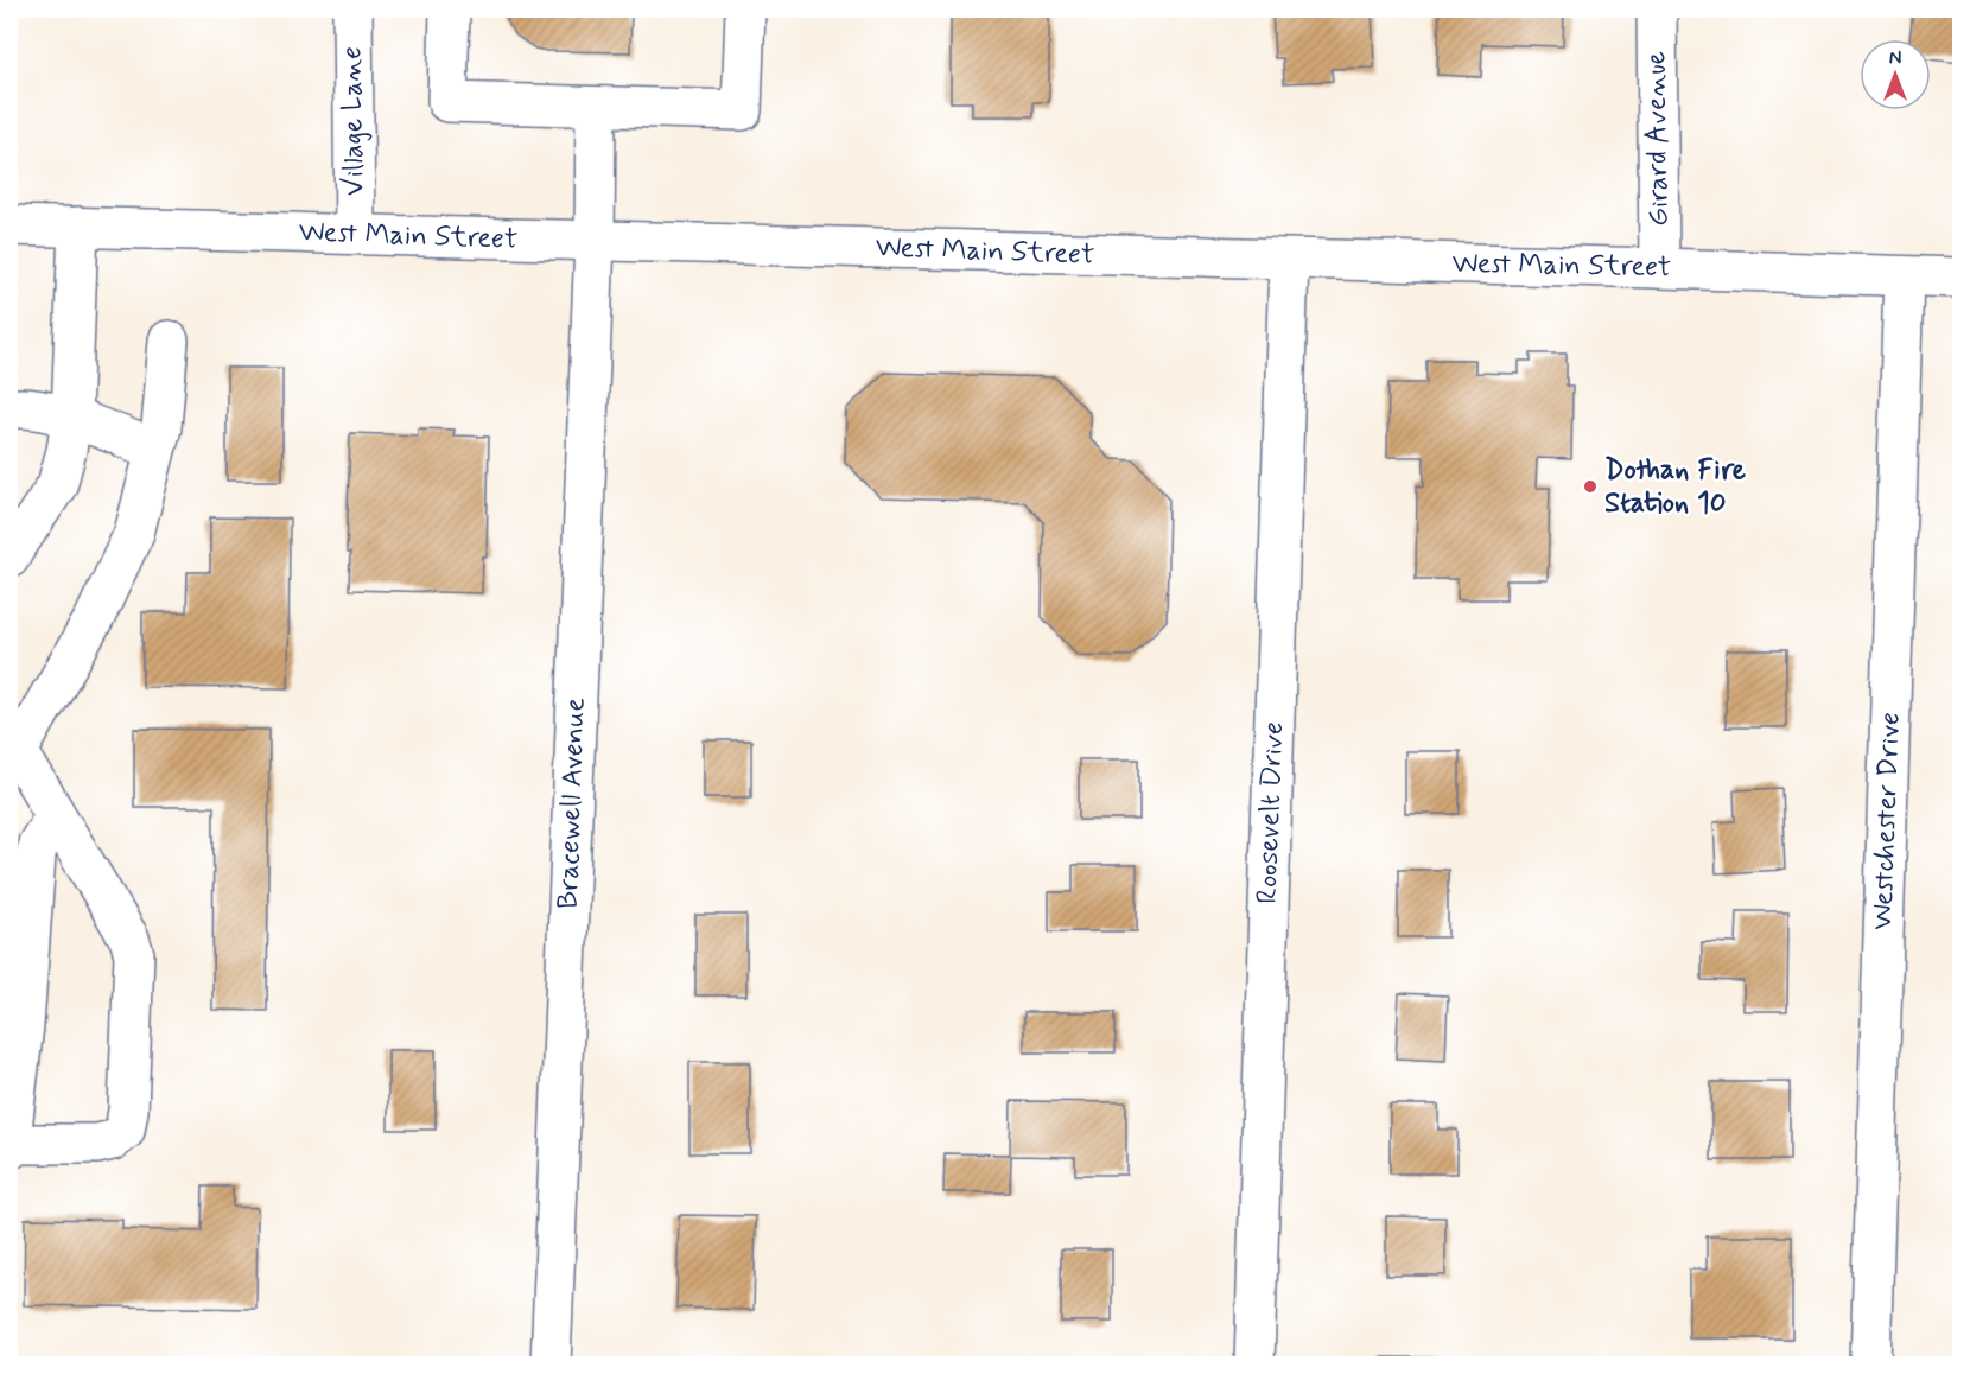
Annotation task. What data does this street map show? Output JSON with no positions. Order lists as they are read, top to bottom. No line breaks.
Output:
{"streets":{"street":["Village Lane","Girard Avenue","West Main Street","Bracewell Avenue","Roosevelt Drive","Westchester Drive"]},"crossings":[["Village Lane","West Main Street"],["Girard Avenue","West Main Street"],["West Main Street","Bracewell Avenue"],["West Main Street","Roosevelt Drive"],["West Main Street","Westchester Drive"]],"places":["Dothan Fire Station 10"],"north":"top"}
